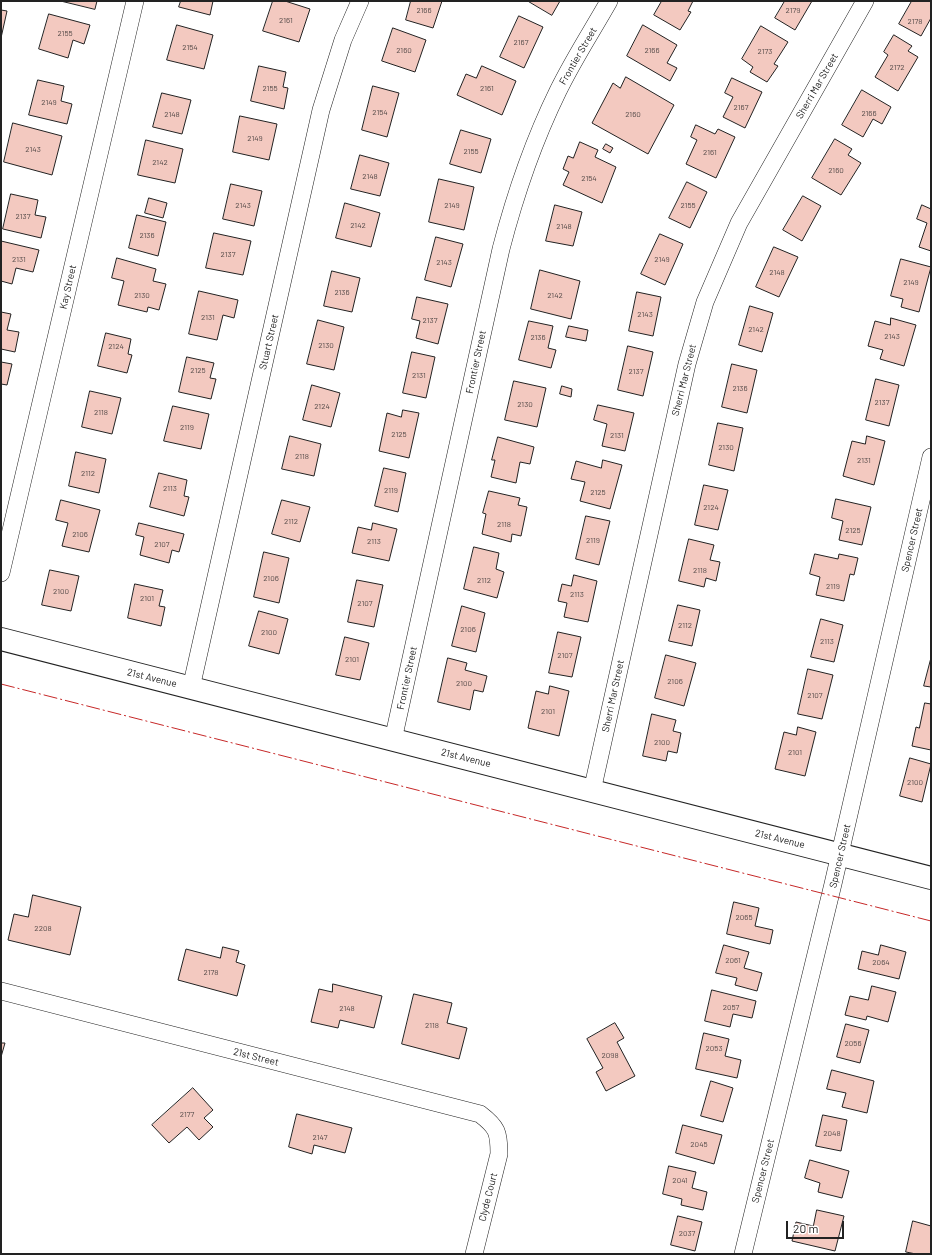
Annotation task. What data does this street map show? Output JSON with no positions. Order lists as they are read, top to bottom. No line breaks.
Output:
{"streets":{"street":["Frontier Street","Sherri Mar Street","Kay Street","Stuart Street","Spencer Street","21st Avenue","21st Street","Clyde Court"]},"crossings":[["Frontier Street","21st Avenue"],["Sherri Mar Street","21st Avenue"],["Stuart Street","21st Avenue"],["Spencer Street","21st Avenue"],["21st Street","Clyde Court"]],"house_numbers":["2166","2179","2161","2178","2155","2167","2154","2160","2166","2173","2172","2155","2161","2149","2167","2154","2166","2148","2160","2149","2143","2155","2161","2142","2160","2148","2154","2143","2149","2155","2137","2142","2148","2136","2137","2131","2149","2143","2148","2149","2136","2130","2142","2143","2131","2137","2142","2143","2136","2130","2124","2125","2137","2131","2136","2137","2130","2124","2118","2119","2125","2131","2130","2118","2131","2112","2113","2119","2125","2124","2112","2118","2125","2106","2119","2113","2107","2118","2106","2112","2119","2100","2113","2101","2107","2112","2106","2100","2113","2107","2101","2106","2100","2107","2101","2100","2101","2100","2065","2208","2061","2064","2178","2057","2148","2118","2056","2053","2098","2177","2048","2147","2045","2041","2037"],"scale_bar":"20 m"}
